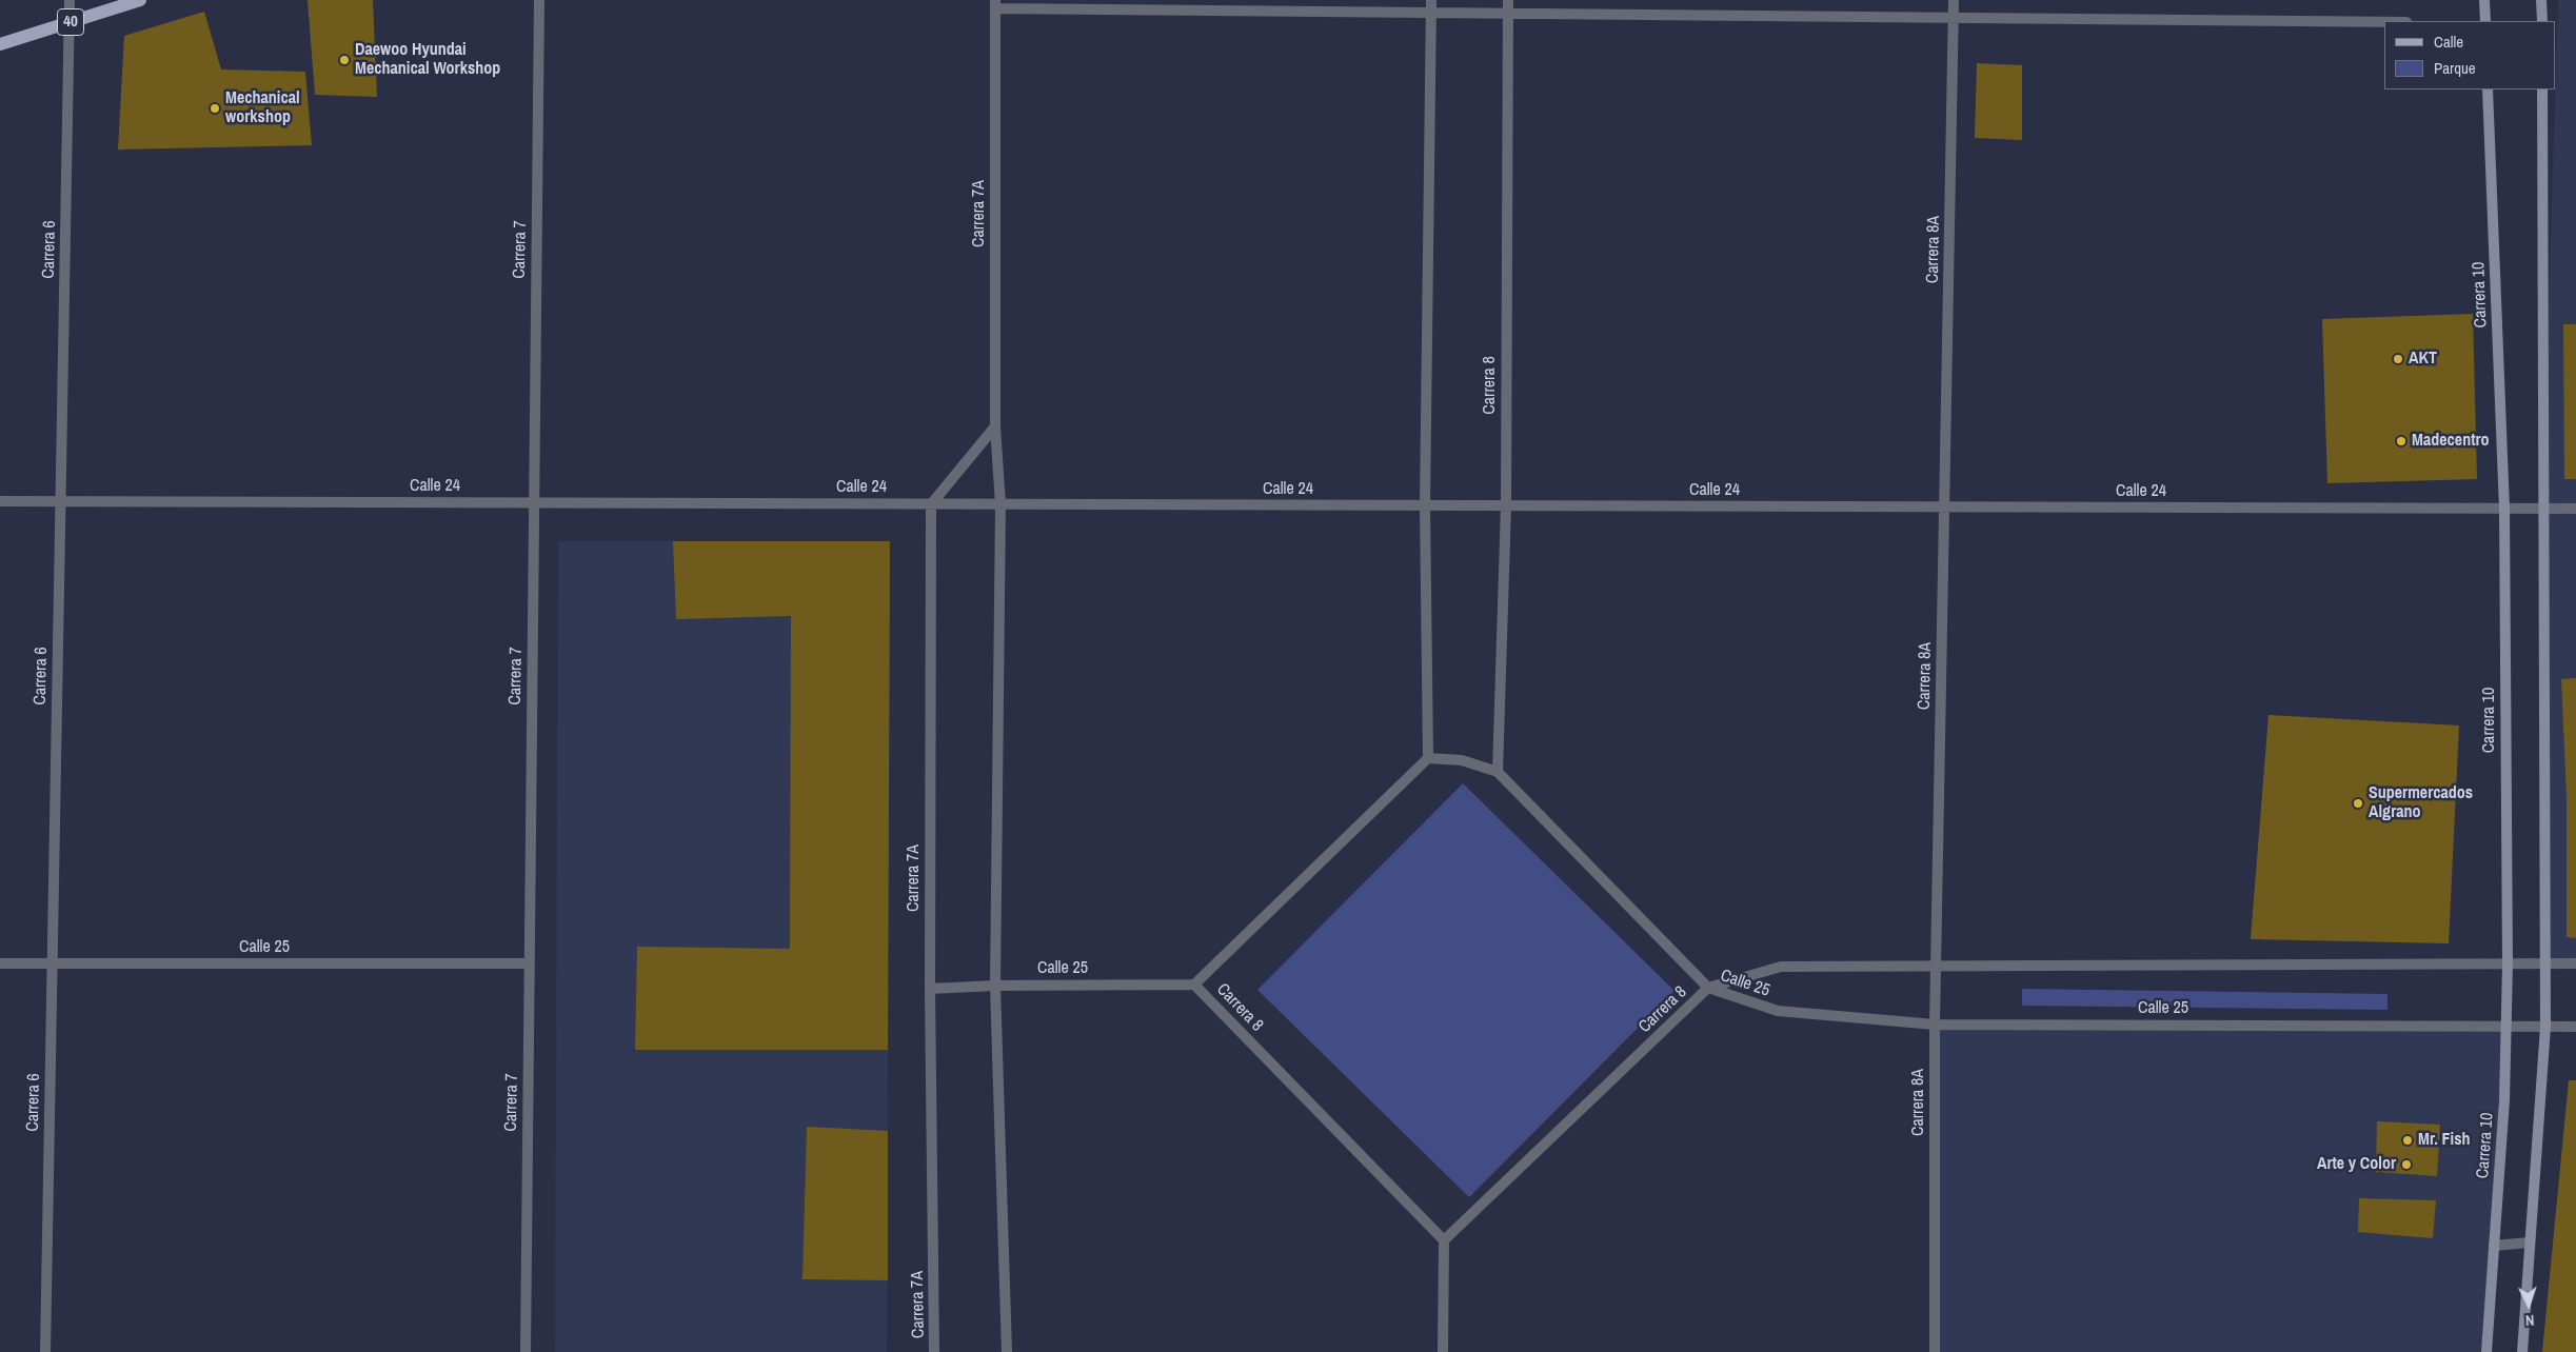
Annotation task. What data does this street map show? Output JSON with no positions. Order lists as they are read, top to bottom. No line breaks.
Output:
{"streets":{"main road":["40","Carrera 10"],"street":["Carrera 7A","Carrera 6","Carrera 7","Carrera 8A","Carrera 8","Calle 24","Calle 25"]},"crossings":[["40","Carrera 6"],["Carrera 7A","Calle 24"],["Carrera 7A","Calle 25"],["Carrera 6","Calle 24"],["Carrera 6","Calle 25"],["Carrera 7","Calle 24"],["Carrera 7","Calle 25"],["Carrera 8A","Calle 24"],["Carrera 8A","Calle 25"],["Carrera 10","Calle 24"],["Carrera 10","Calle 25"],["Carrera 8","Calle 24"],["Carrera 8","Calle 25"]],"places":["Daewoo Hyundai Mechanical Workshop","Mechanical workshop","AKT","Madecentro","Supermercados Algrano","Mr. Fish","Arte y Color"],"legend":["Calle","Parque"],"north":"bottom"}
